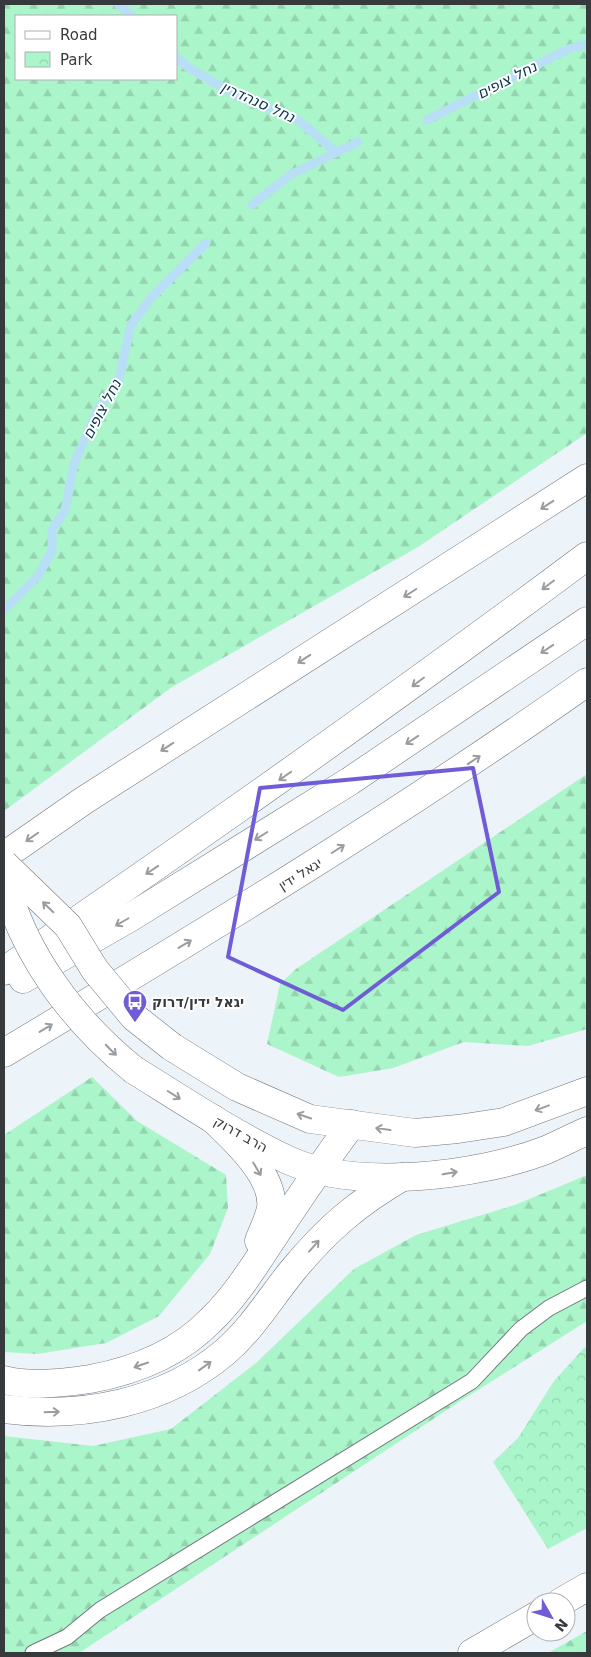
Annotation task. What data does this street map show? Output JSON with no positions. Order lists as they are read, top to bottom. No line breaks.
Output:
{"streets":{"main road":["יגאל ידין","הרב דרוק"]},"water":["נחל צופים","נחל סנהדרין"],"places":{"bus stop":["יגאל ידין/דרוק"]},"legend":["Road","Park"],"north":"bottom right"}
